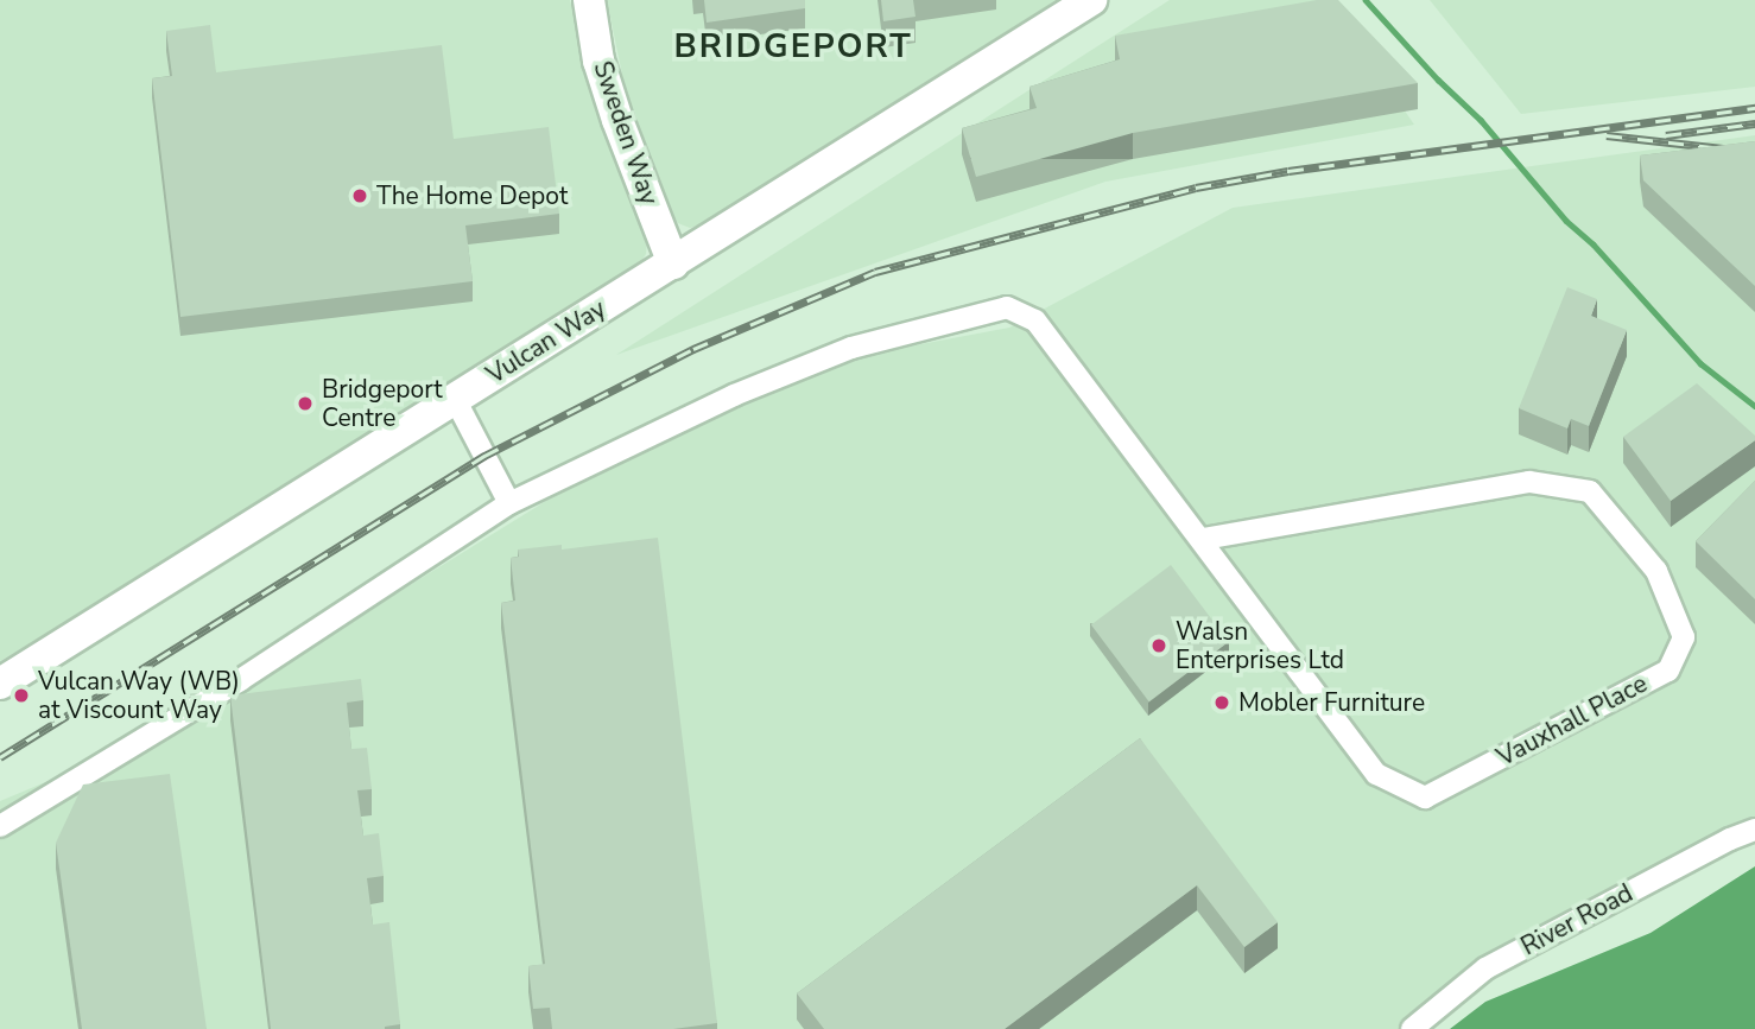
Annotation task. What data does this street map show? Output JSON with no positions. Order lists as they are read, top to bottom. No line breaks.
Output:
{"streets":{"street":["Sweden Way","Vulcan Way","Vauxhall Place","River Road"]},"crossings":[["Sweden Way","Vulcan Way"]],"districts":["BRIDGEPORT"],"places":["The Home Depot","Bridgeport Centre","Walsn Enterprises Ltd","Vulcan Way (WB) at Viscount Way","Mobler Furniture"]}
